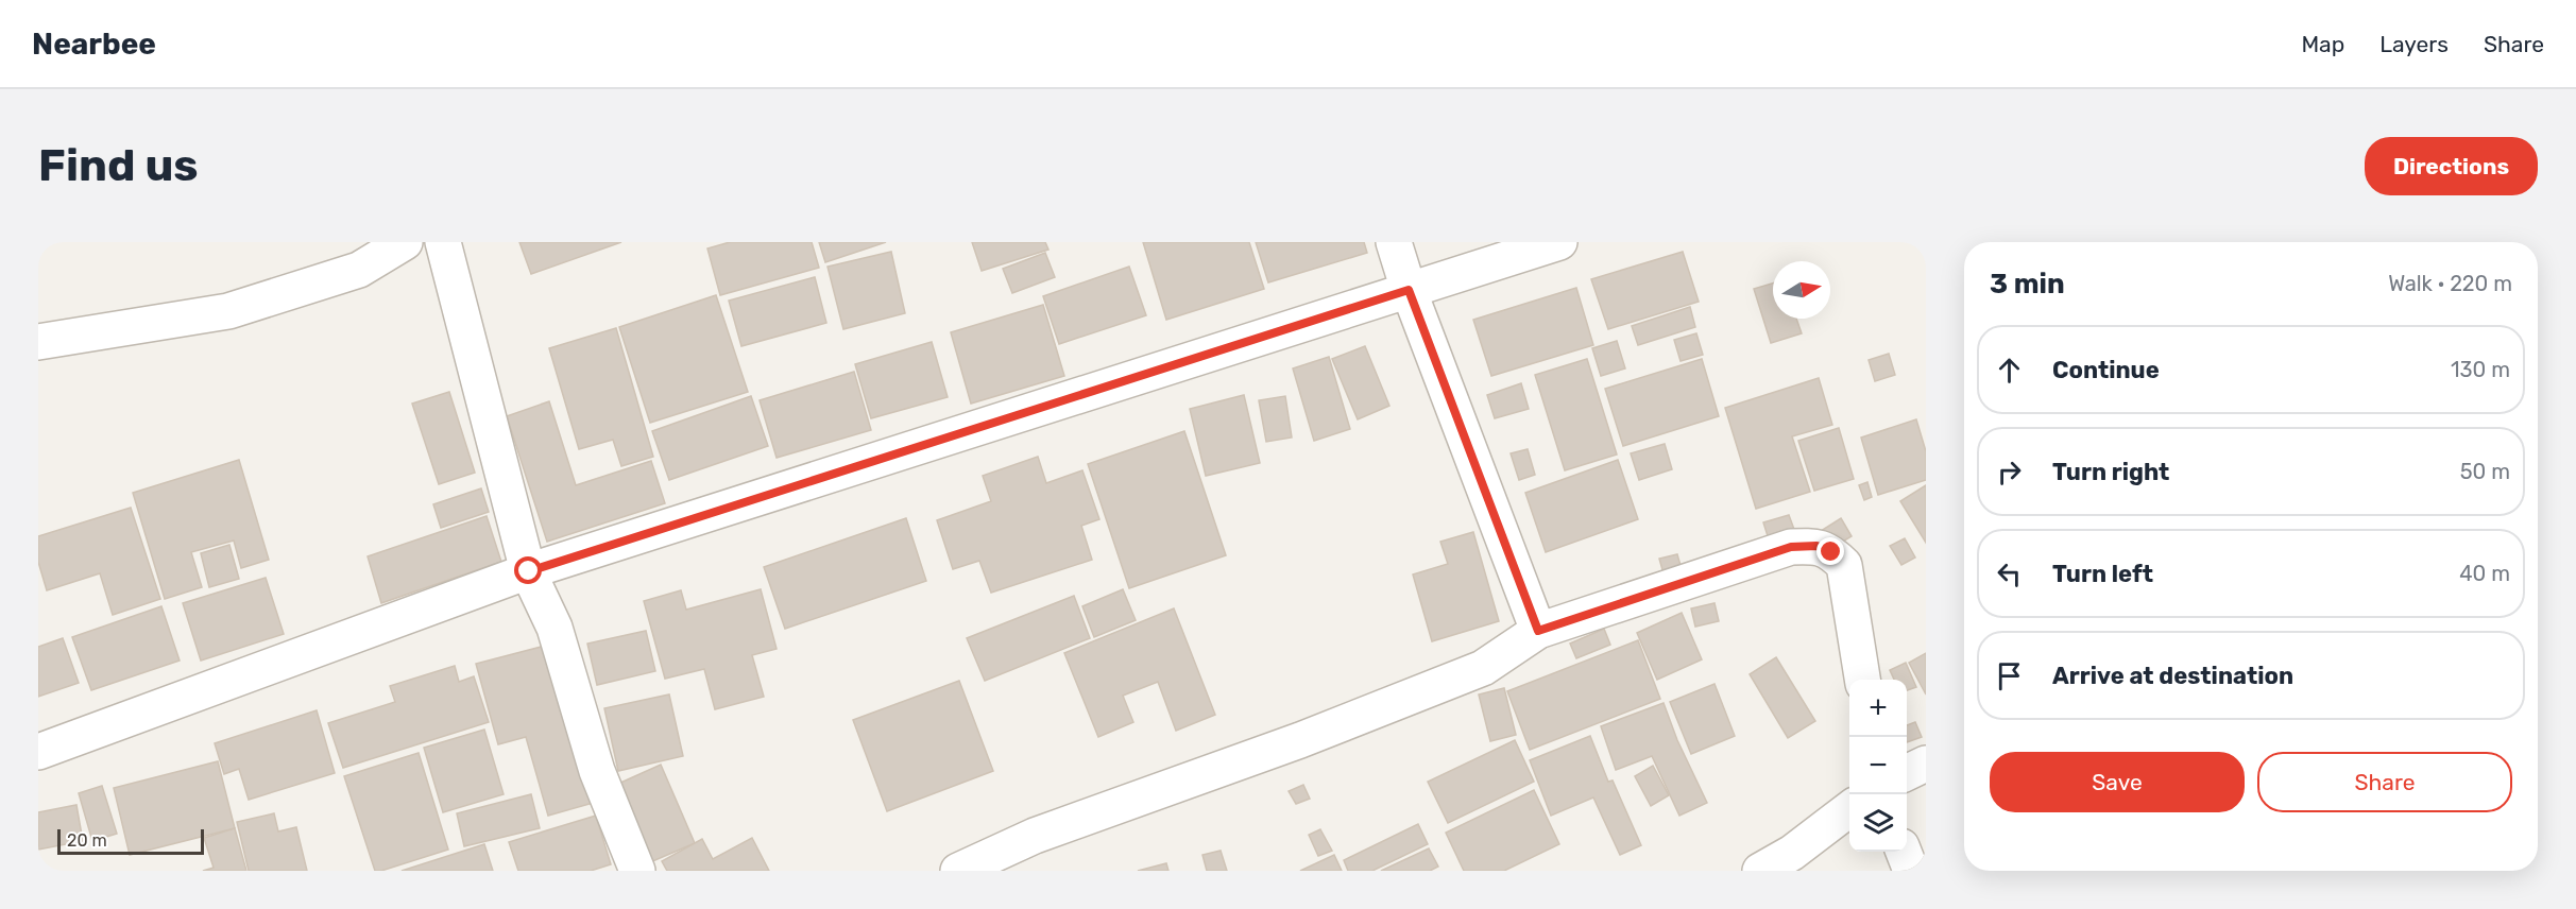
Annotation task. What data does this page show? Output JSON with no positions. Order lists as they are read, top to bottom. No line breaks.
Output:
{"scale_bar":"20 m","north":"right","page":{"header":"Nearbee","nav":["Map","Layers","Share"],"buttons":["Directions",["Save","Share"]],"title":"Find us","heading":["3 min","Walk · 220 m"],"list":[["Continue","130 m"],["Turn right","50 m"],["Turn left","40 m"],"Arrive at destination"],"map_buttons":["+","−"],"scale":"20 m"}}
